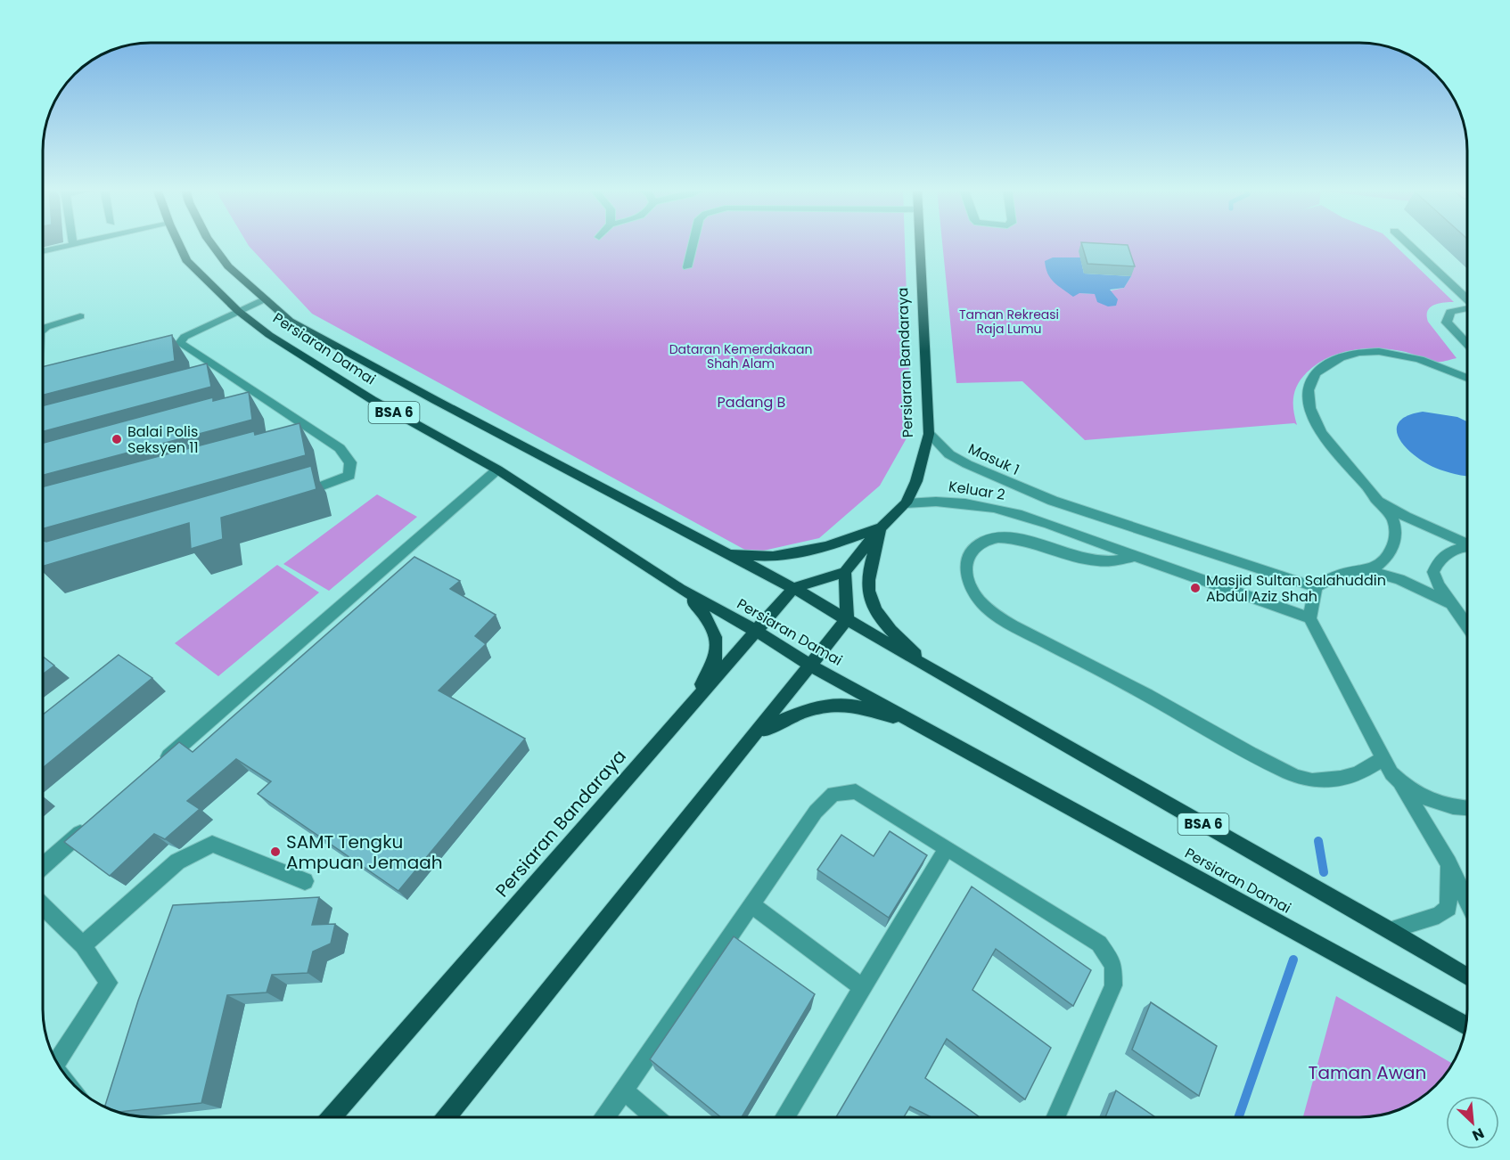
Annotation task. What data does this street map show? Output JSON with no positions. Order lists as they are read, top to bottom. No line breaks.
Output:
{"streets":{"main road":["Persiaran Damai","Persiaran Bandaraya","BSA 6"],"street":["Masuk 1","Keluar 2"]},"crossings":[["Persiaran Damai","Persiaran Bandaraya"],["Persiaran Bandaraya","Masuk 1"],["Persiaran Bandaraya","Keluar 2"]],"parks":["Taman Rekreasi Raja Lumu","Dataran Kemerdakaan Shah Alam","Padang B","Taman Awan"],"places":["Balai Polis Seksyen 11","Masjid Sultan Salahuddin Abdul Aziz Shah","SAMT Tengku Ampuan Jemaah"],"north":"bottom right"}
